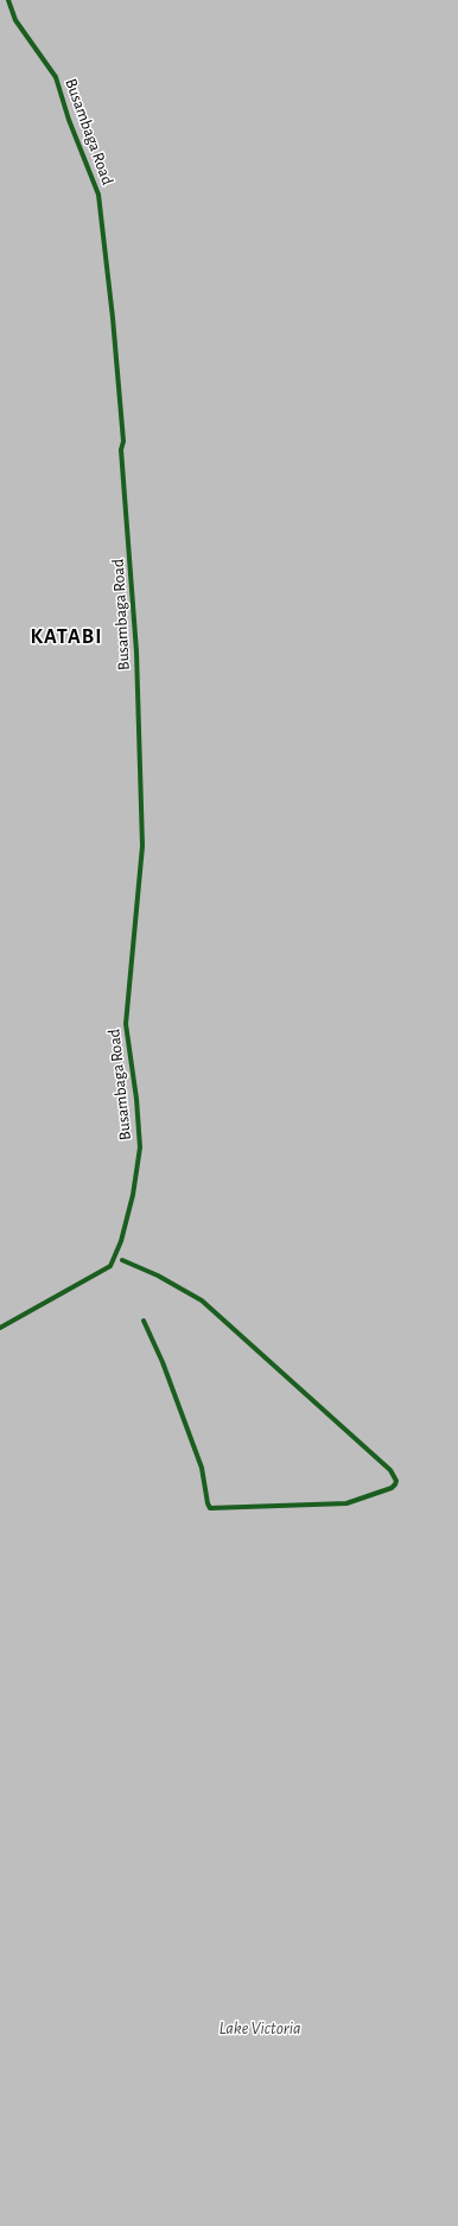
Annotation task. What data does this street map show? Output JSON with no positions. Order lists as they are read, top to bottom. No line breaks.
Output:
{"streets":{"street":["Busambaga Road"]},"districts":["KATABI"],"water":["Lake Victoria"]}
